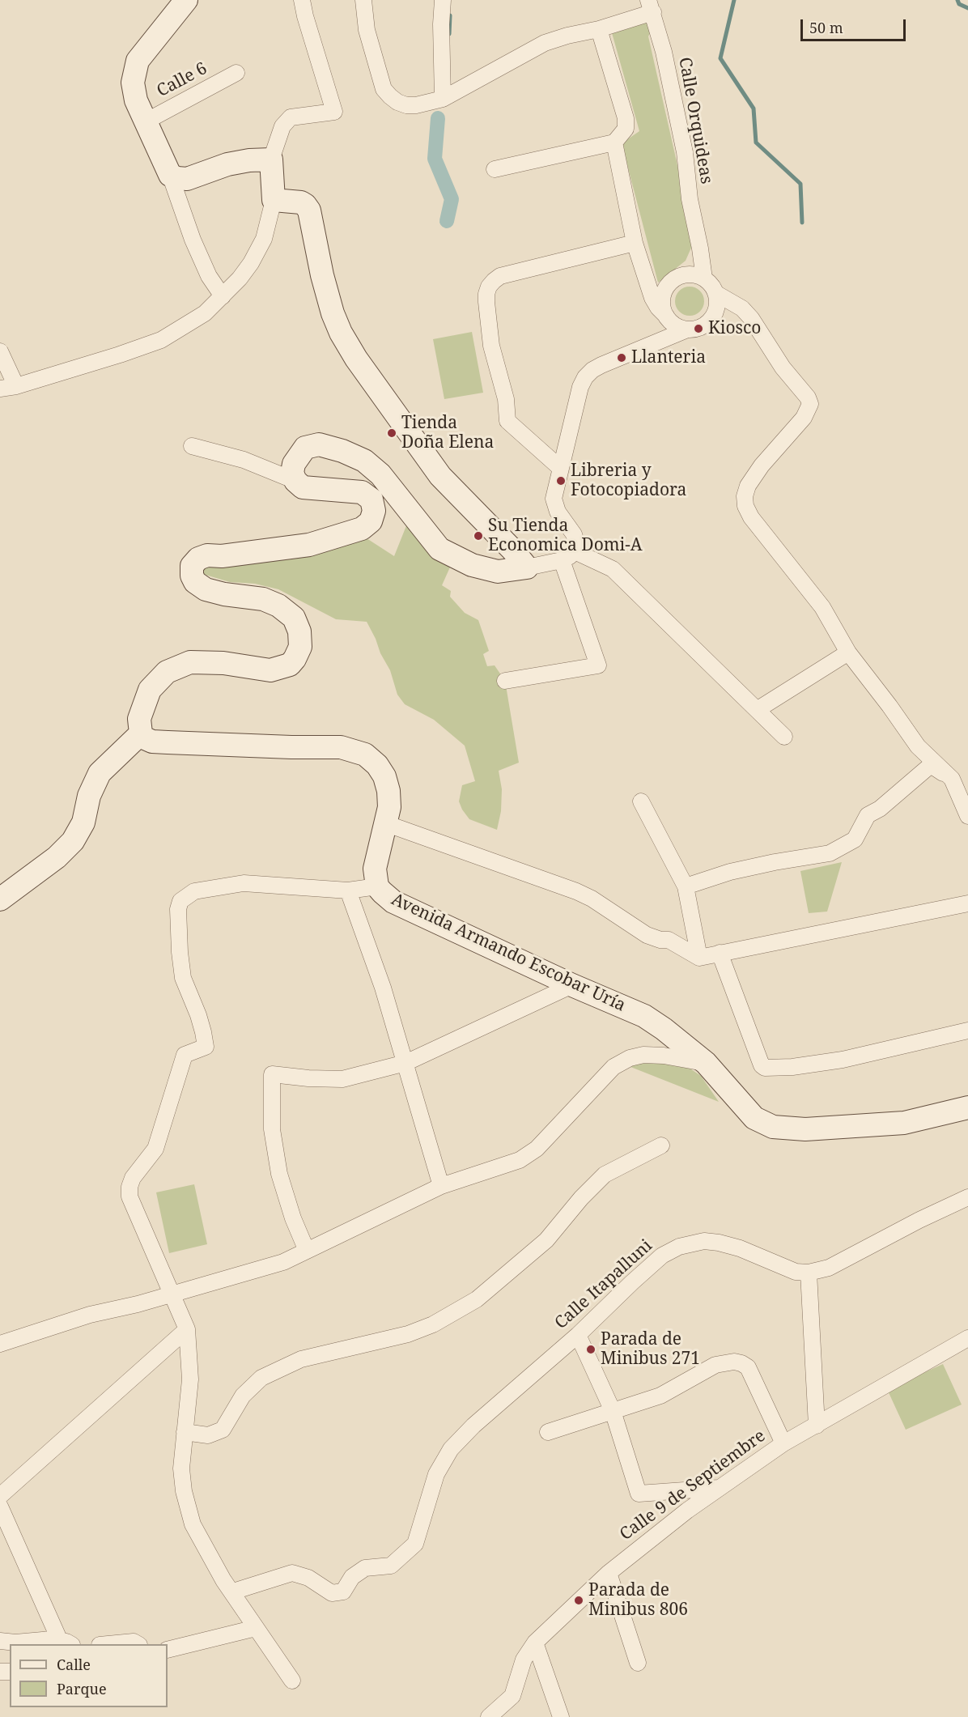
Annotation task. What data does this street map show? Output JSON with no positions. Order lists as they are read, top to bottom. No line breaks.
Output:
{"streets":{"street":["Calle 6","Calle Orquideas","Avenida Armando Escobar Uría","Calle Itapalluni","Calle 9 de Septiembre"]},"places":["Kiosco","Llanteria","Tienda Doña Elena","Libreria y Fotocopiadora","Su Tienda Economica Domi-A","Parada de Minibus 271","Parada de Minibus 806"],"legend":["Calle","Parque"],"scale_bar":"50 m"}
